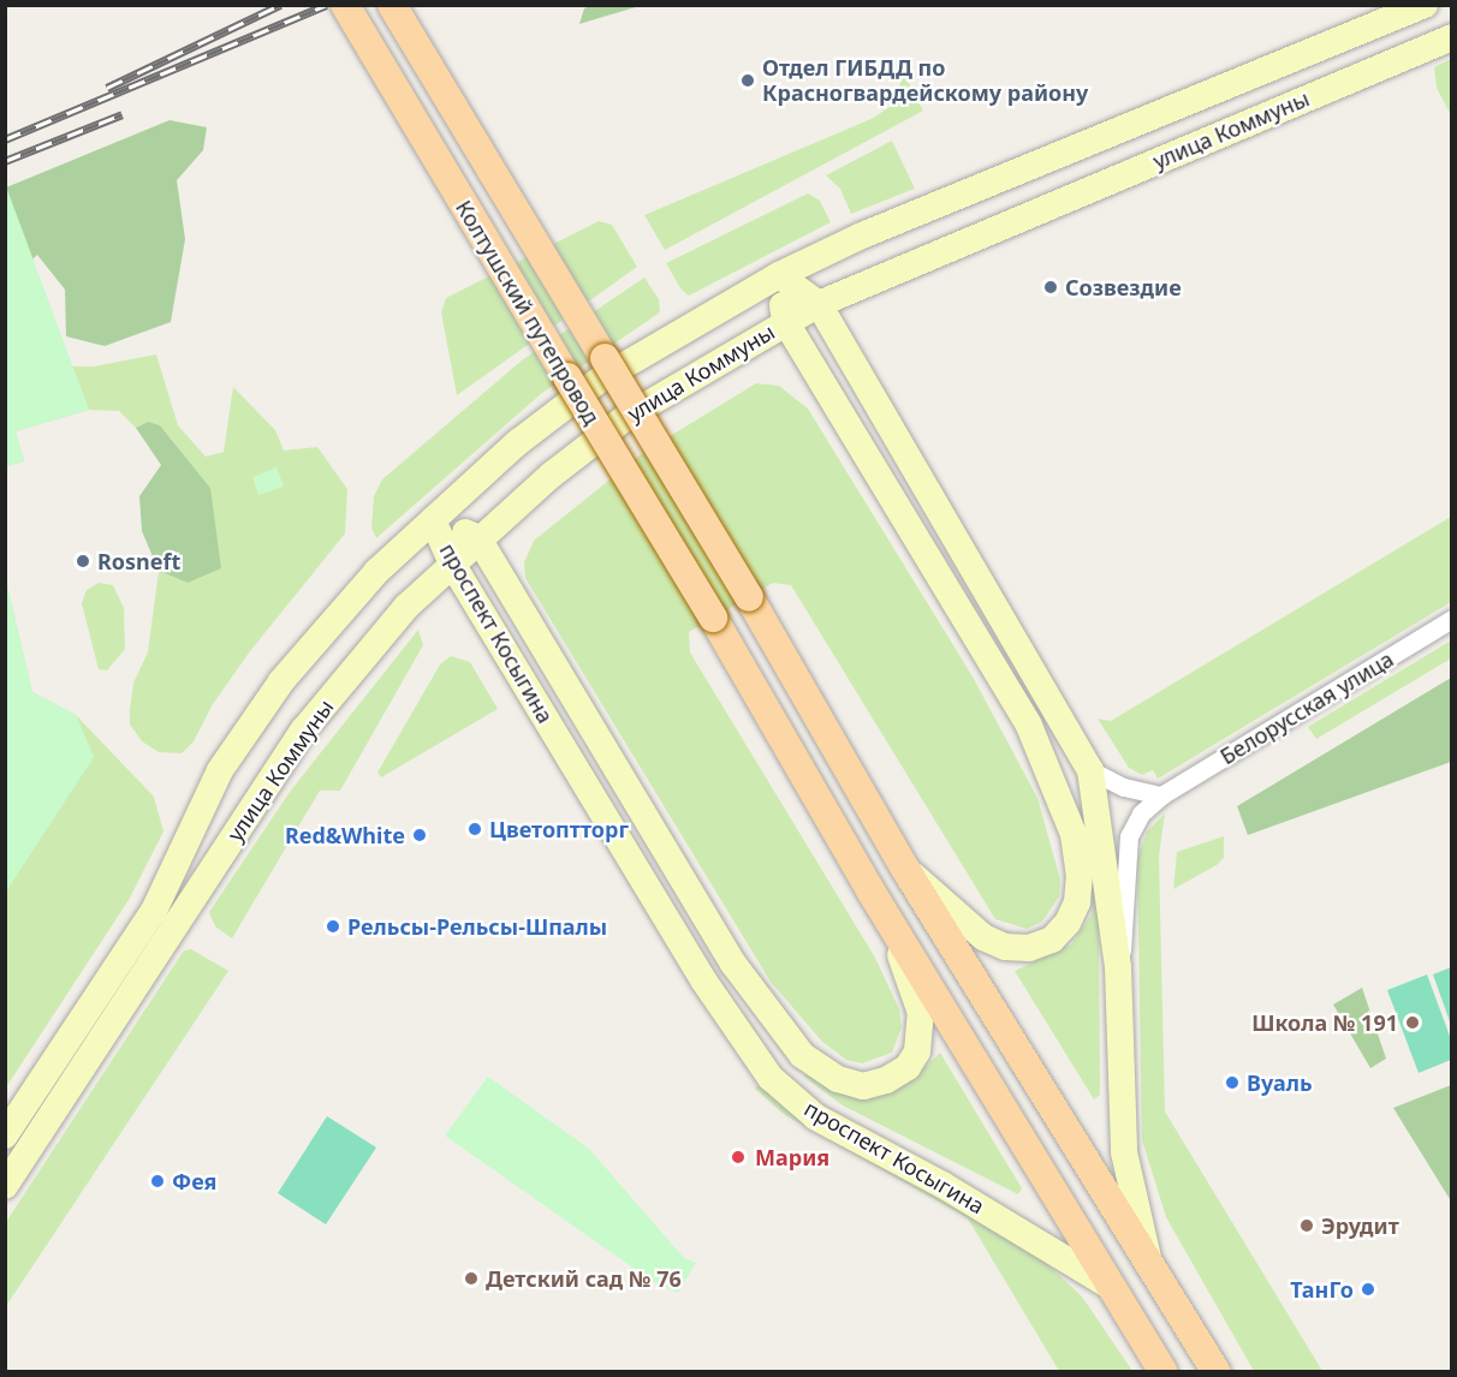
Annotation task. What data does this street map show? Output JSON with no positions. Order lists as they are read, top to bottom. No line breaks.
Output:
{"streets":{"main road":["улица Коммуны","Колтушский путепровод","проспект Косыгина"],"street":["Белорусская улица"]},"crossings":[["улица Коммуны","проспект Косыгина"],["Колтушский путепровод","проспект Косыгина"]],"places":["Отдел ГИБДД по Красногвардейскому району","Созвездие","Rosneft","Цветоптторг","Red&White","Рельсы-Рельсы-Шпалы","Школа № 191","Вуаль","Мария","Фея","Эрудит","Детский сад № 76","ТанГо"]}
